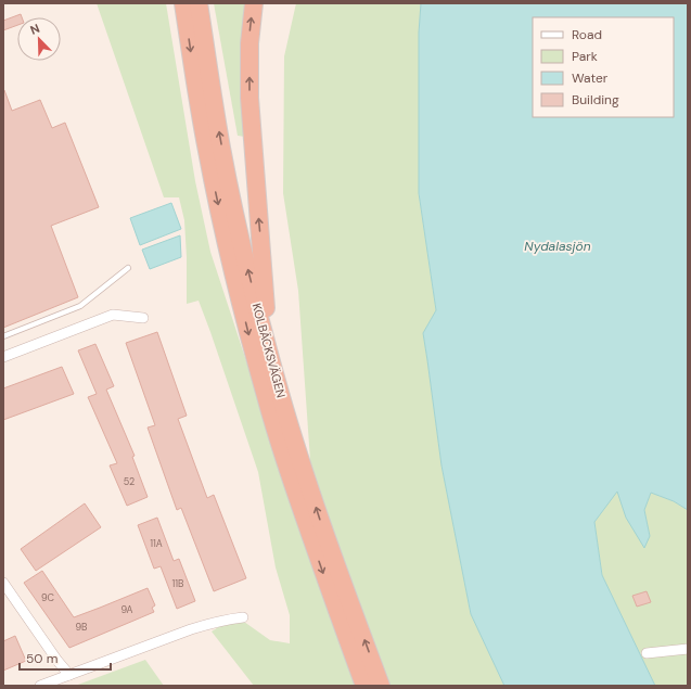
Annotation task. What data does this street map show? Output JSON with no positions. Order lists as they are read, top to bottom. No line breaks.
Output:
{"streets":{"highway":["KOLBÄCKSVÄGEN"]},"water":["Nydalasjön"],"house_numbers":["52","11A","11B","9C","9A","9B"],"legend":["Road","Park","Water","Building"],"scale_bar":"50 m","north":"top left"}
